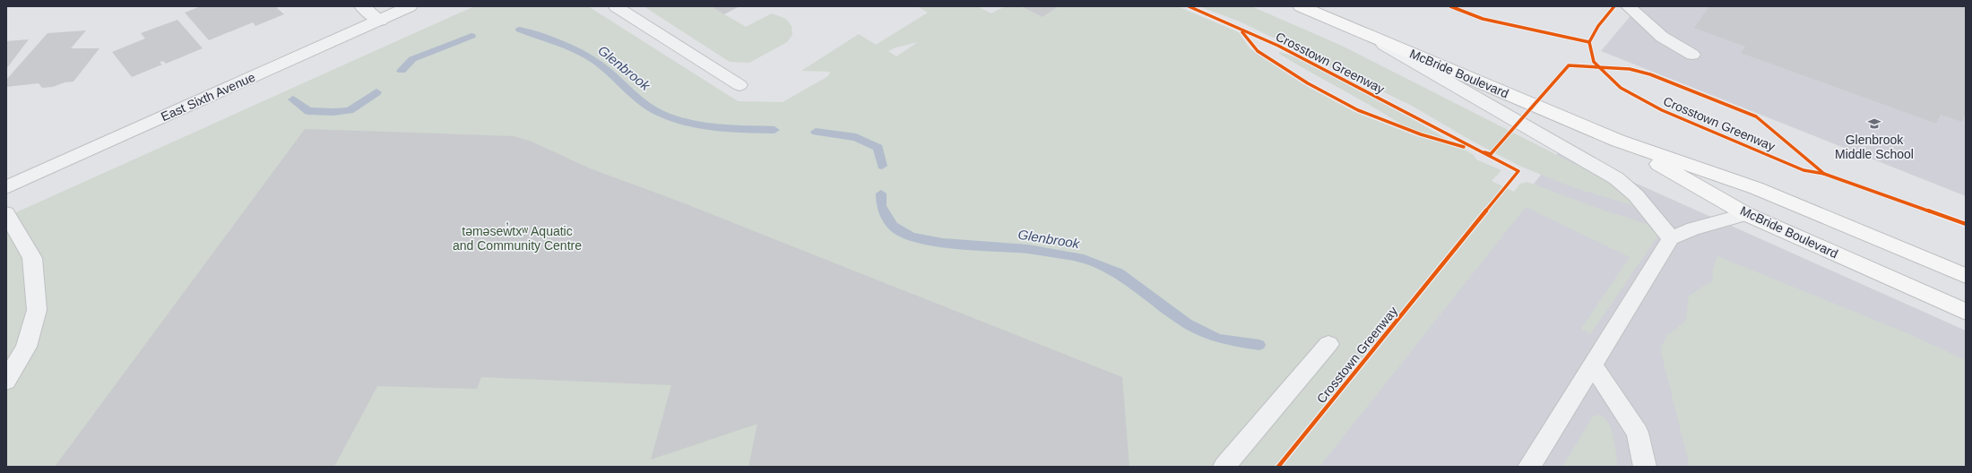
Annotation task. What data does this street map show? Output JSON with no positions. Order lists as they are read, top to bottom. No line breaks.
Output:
{"streets":{"main road":["McBride Boulevard"],"street":["East Sixth Avenue"],"cycle path":["Crosstown Greenway"]},"water":["Glenbrook"],"parks":["təməsew̓txʷ Aquatic and Community Centre"],"places":{"school or university":["Glenbrook Middle School"]}}
